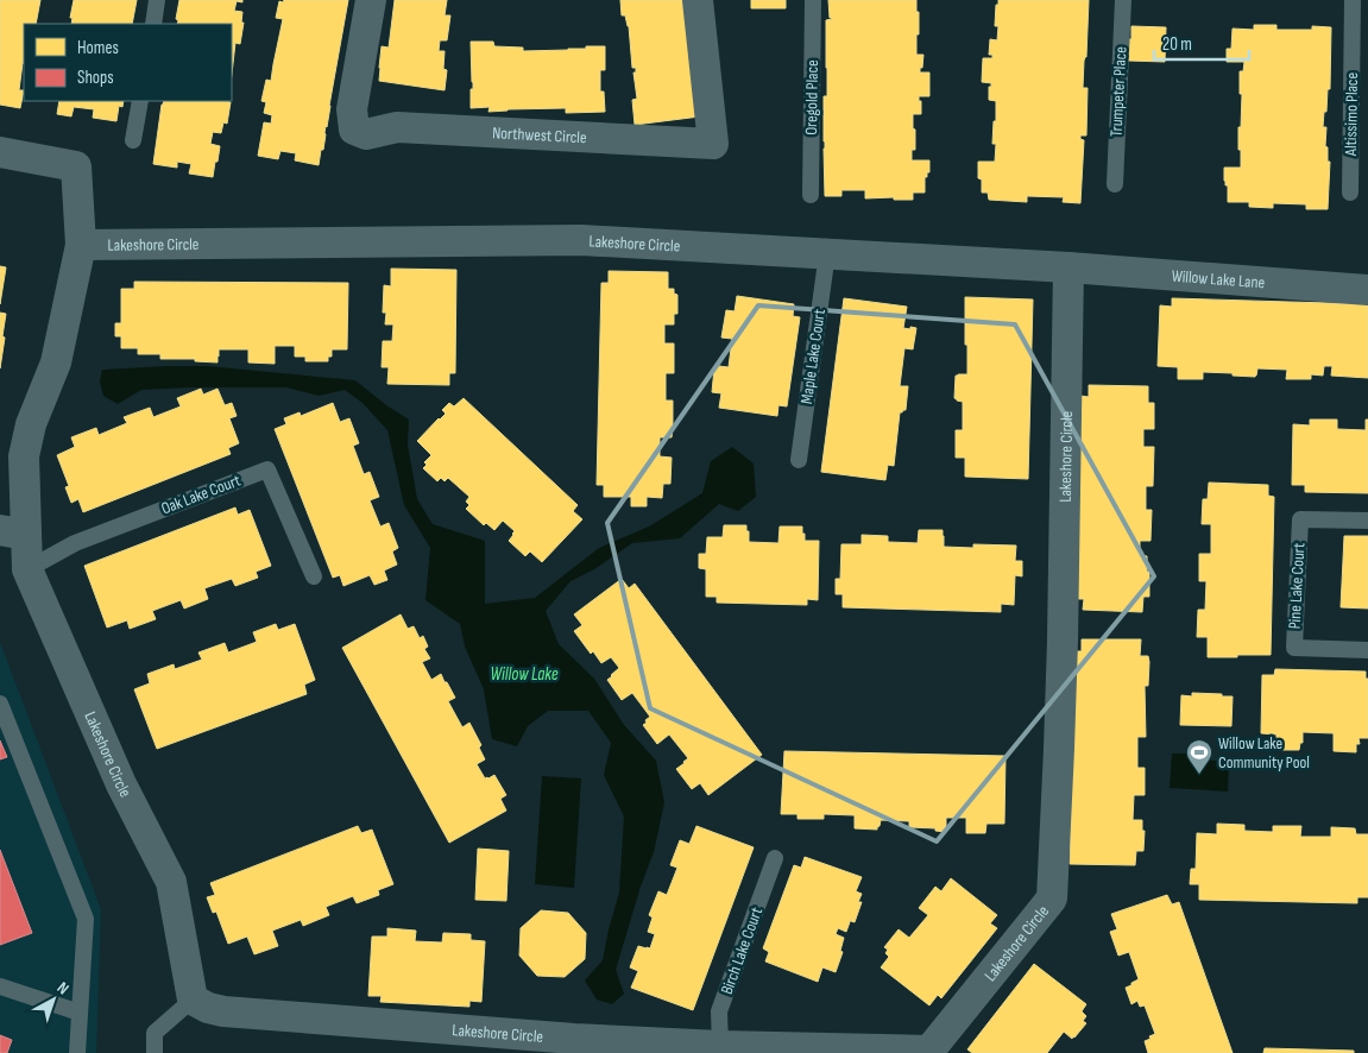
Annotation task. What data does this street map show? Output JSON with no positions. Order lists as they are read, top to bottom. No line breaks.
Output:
{"streets":{"street":["Northwest Circle","Lakeshore Circle","Willow Lake Lane"],"lane":["Trumpeter Place","Oregold Place","Altissimo Place","Maple Lake Court","Oak Lake Court","Pine Lake Court","Birch Lake Court"]},"crossings":[["Lakeshore Circle","Willow Lake Lane"],["Lakeshore Circle","Maple Lake Court"],["Lakeshore Circle","Oak Lake Court"],["Lakeshore Circle","Birch Lake Court"]],"water":["Willow Lake"],"places":{"sports":["Willow Lake Community Pool"]},"legend":["Homes","Shops"],"scale_bar":"20 m","north":"top right"}
